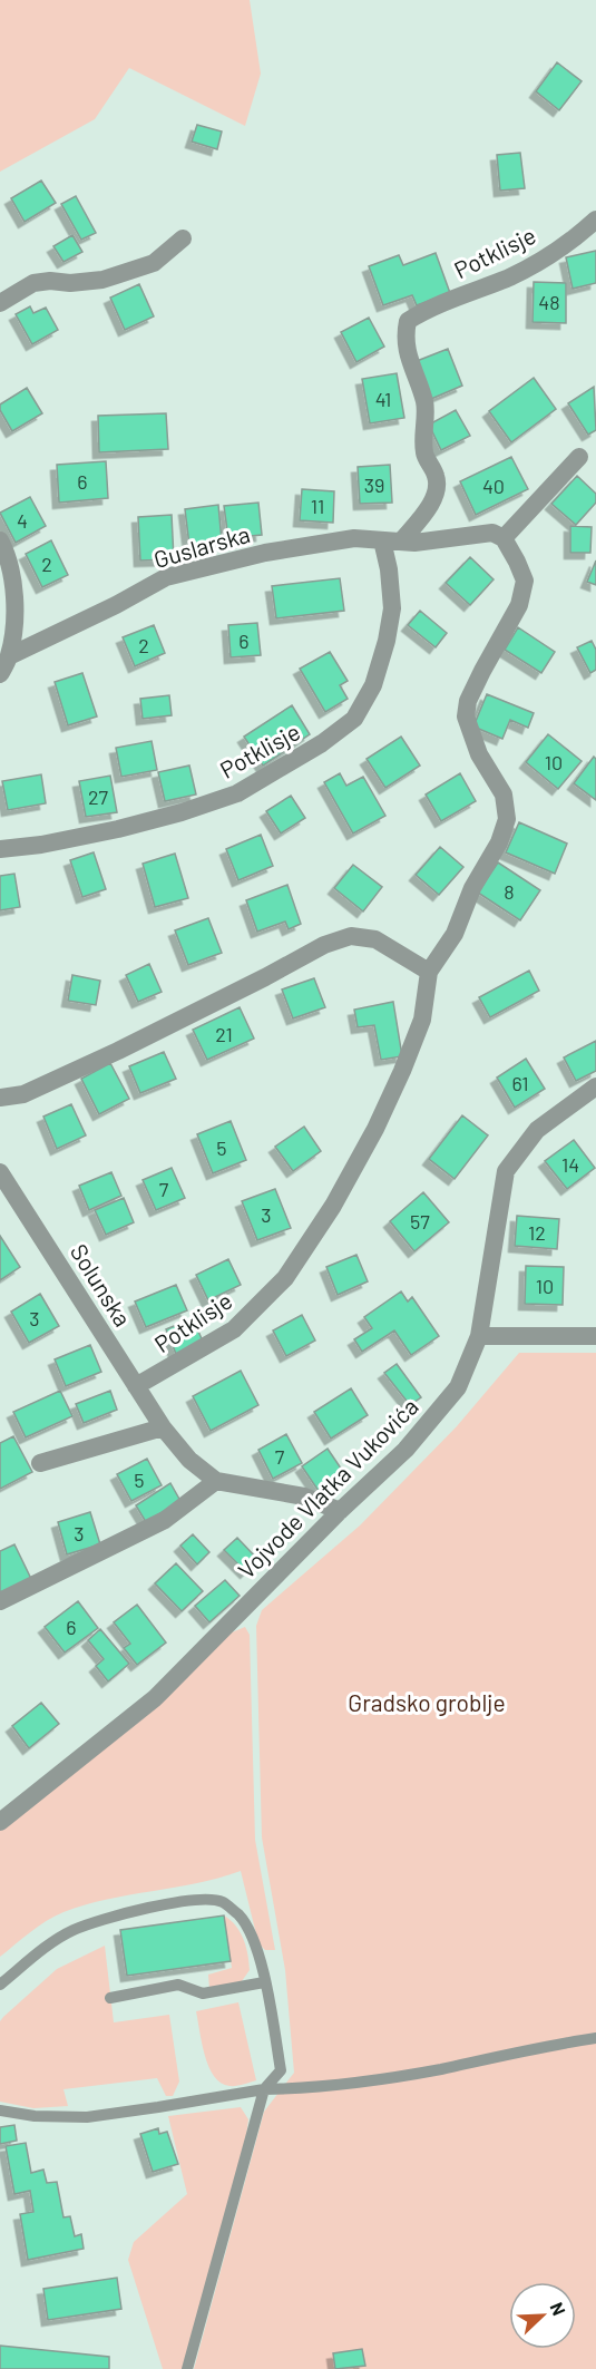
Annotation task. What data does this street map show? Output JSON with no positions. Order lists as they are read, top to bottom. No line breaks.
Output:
{"streets":{"street":["Potklisje","Guslarska","Solunska","Vojvode Vlatka Vukovića"]},"crossings":[["Potklisje","Guslarska"],["Potklisje","Solunska"]],"parks":["Gradsko groblje"],"house_numbers":["48","41","6","39","40","11","4","2","6","2","10","27","8","21","61","5","14","7","3","57","12","10","3","7","5","3","6"],"north":"top right"}
